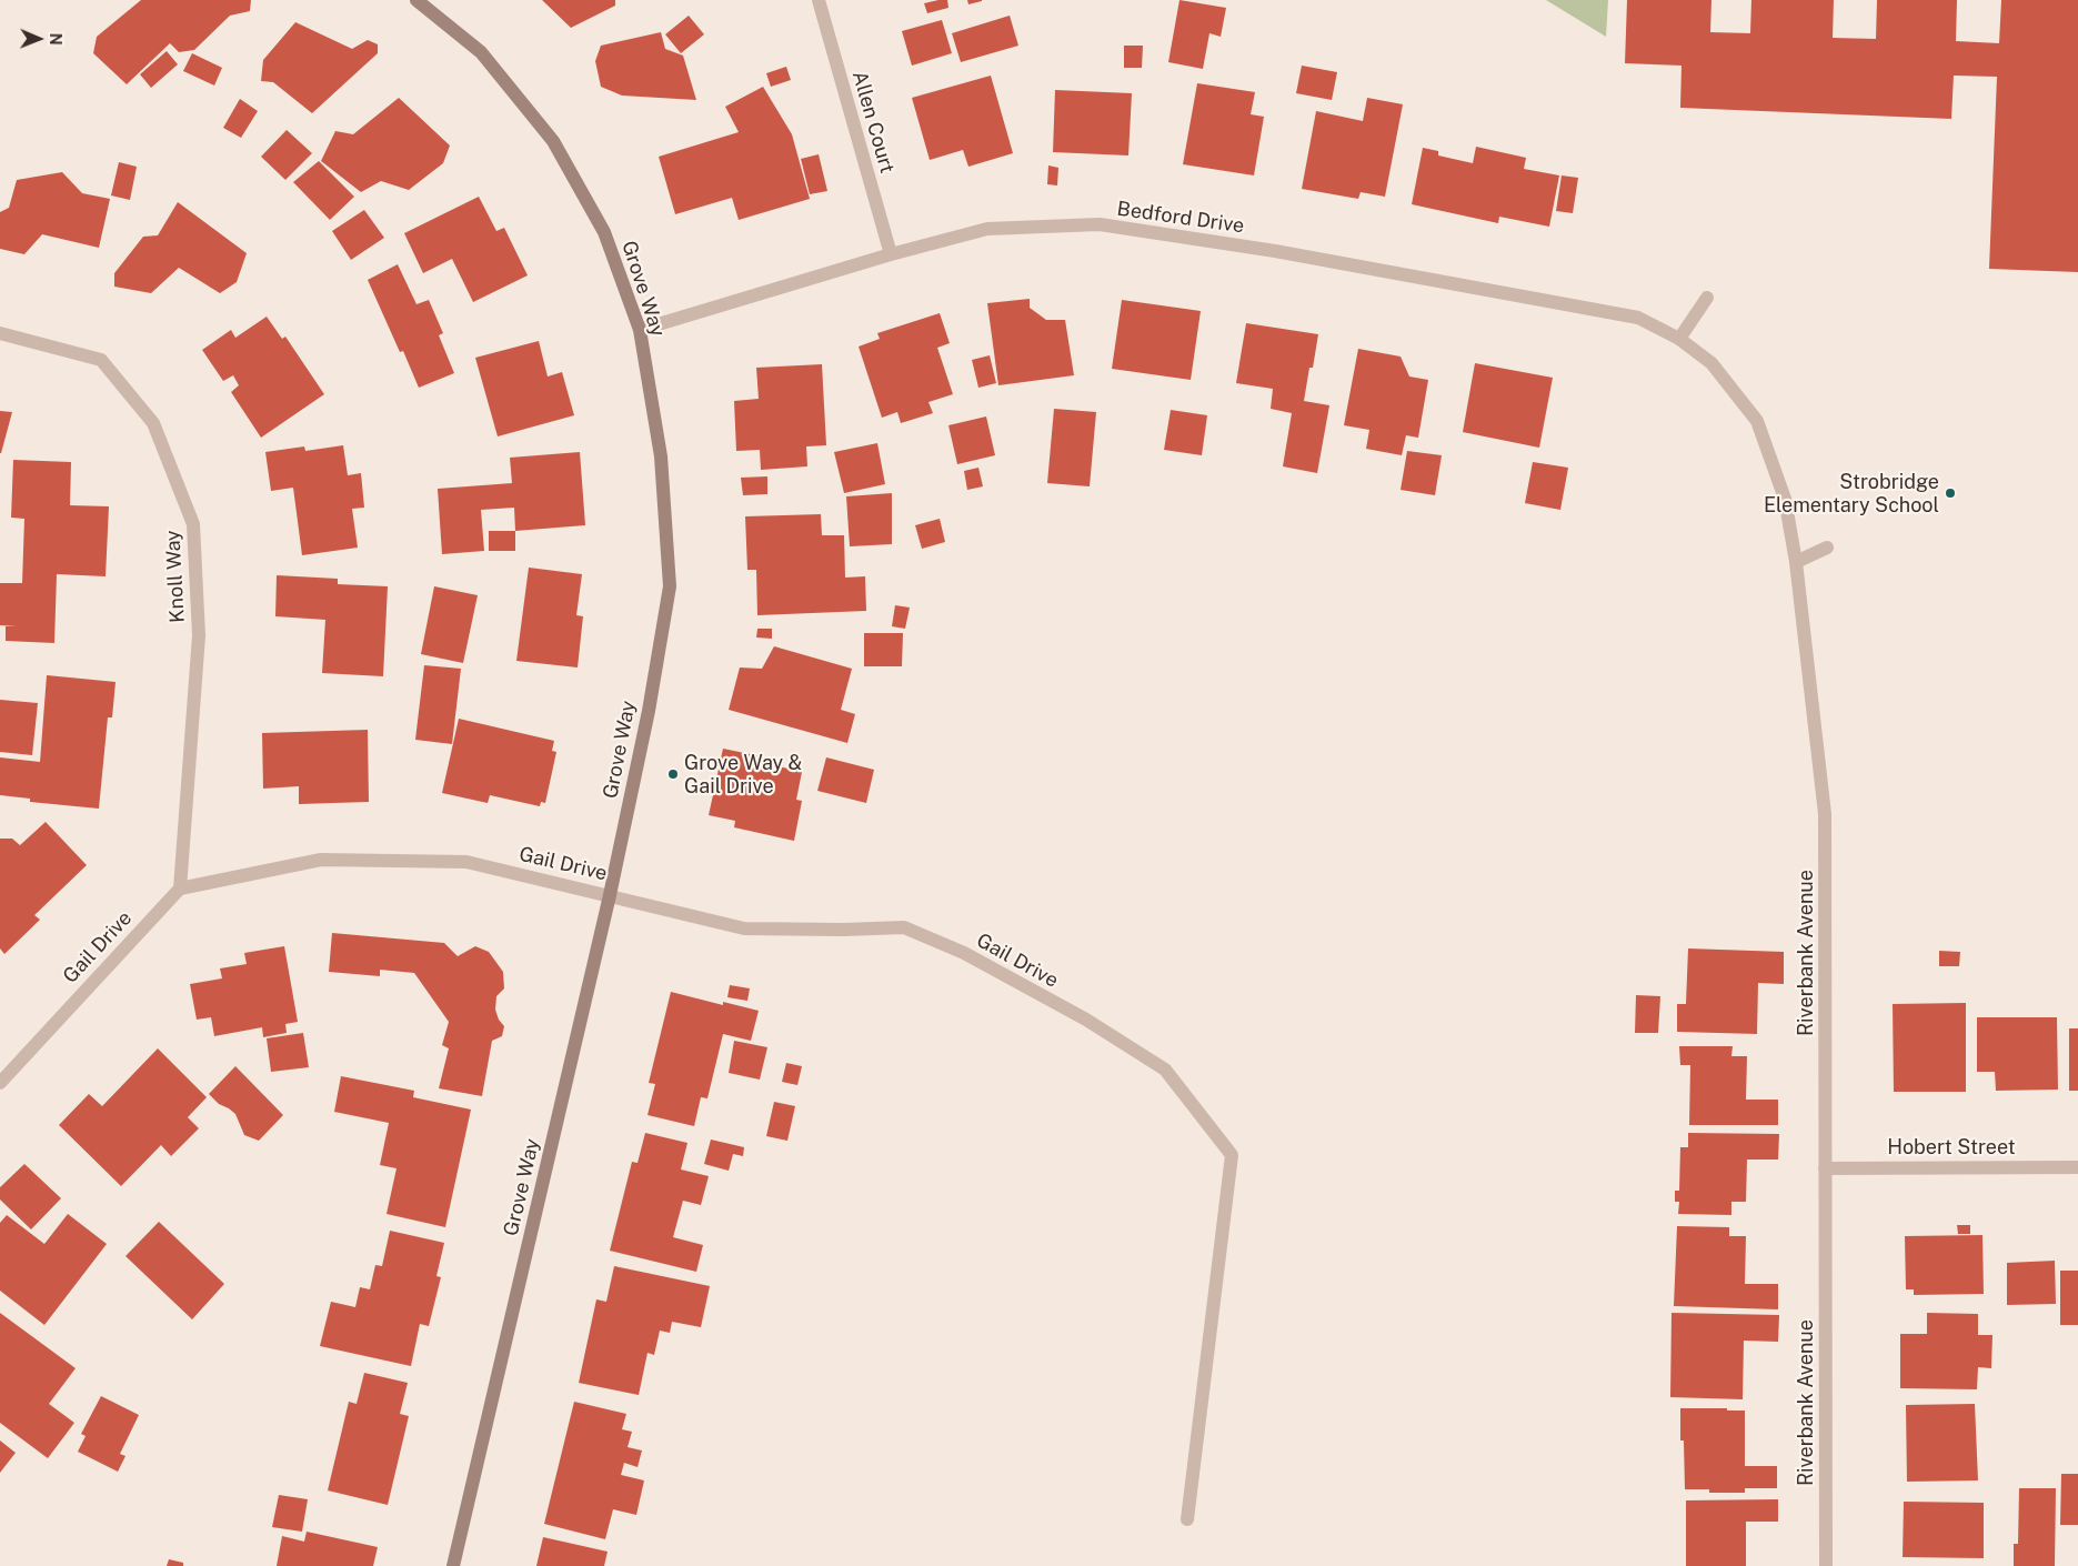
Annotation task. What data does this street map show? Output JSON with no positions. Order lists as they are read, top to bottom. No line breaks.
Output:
{"streets":{"main road":["Grove Way"],"street":["Allen Court","Bedford Drive","Knoll Way","Gail Drive","Riverbank Avenue","Hobert Street"]},"crossings":[["Allen Court","Bedford Drive"],["Bedford Drive","Grove Way"],["Bedford Drive","Riverbank Avenue"],["Grove Way","Gail Drive"],["Knoll Way","Gail Drive"],["Riverbank Avenue","Hobert Street"]],"places":["Strobridge Elementary School","Grove Way & Gail Drive"],"north":"right"}
